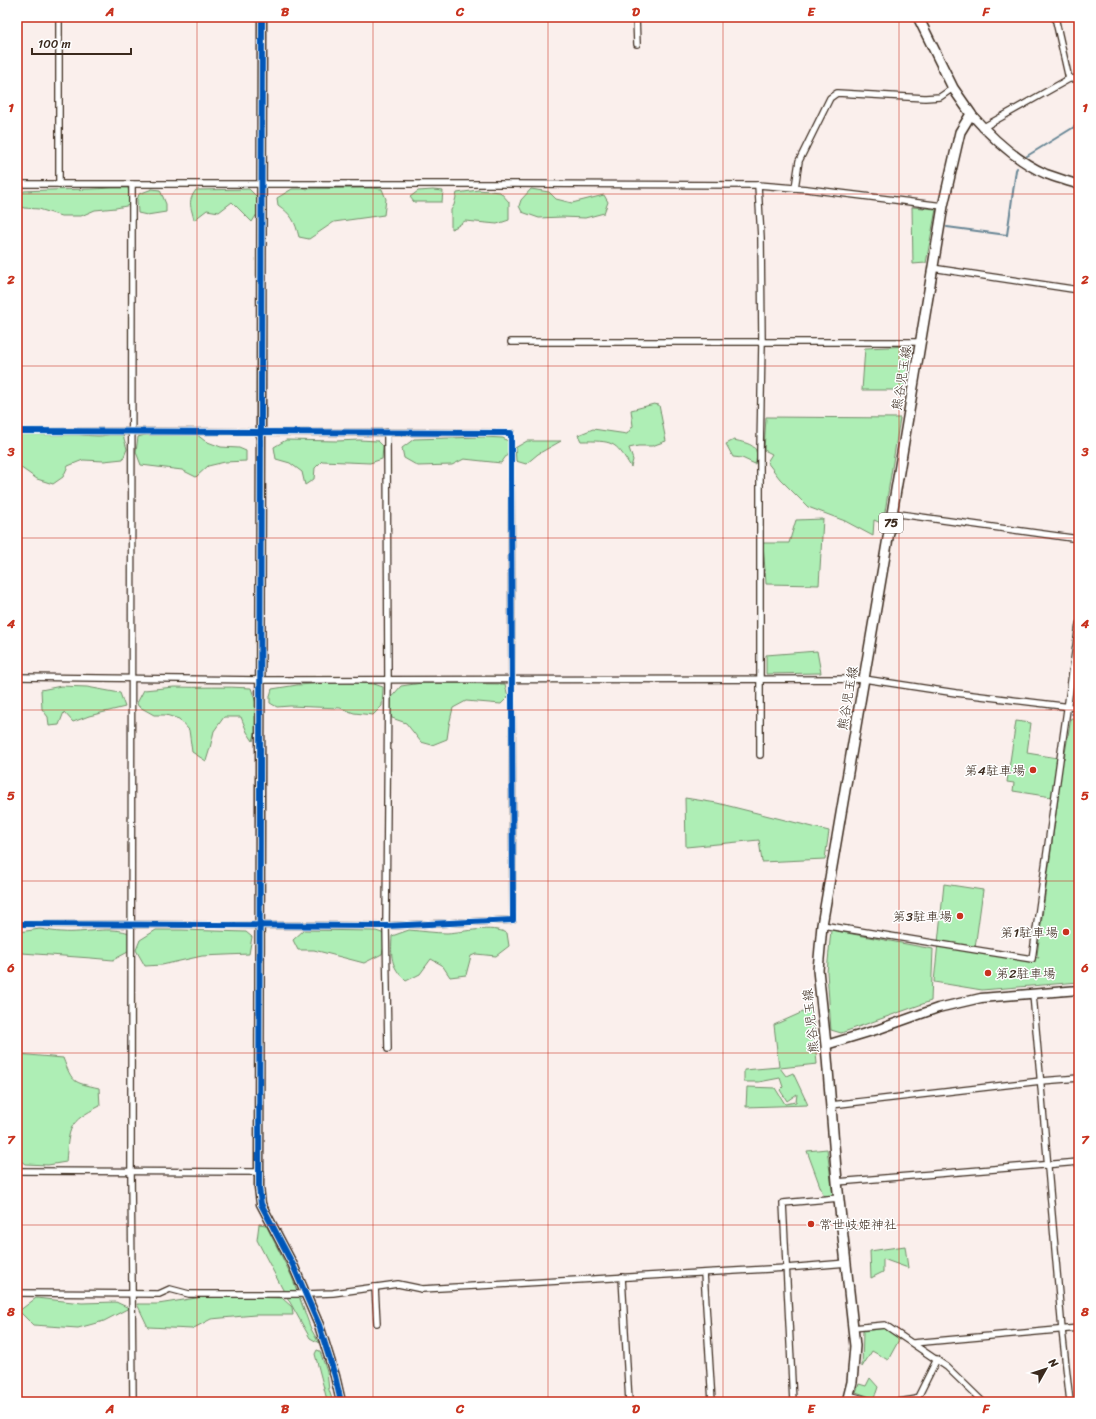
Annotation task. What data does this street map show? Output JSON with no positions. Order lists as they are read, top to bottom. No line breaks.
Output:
{"streets":{"main road":["熊谷児玉線","75"]},"places":["第4駐車場","第3駐車場","第1駐車場","第2駐車場","常世岐姫神社"],"scale_bar":"100 m","north":"top right","grid":{"columns":["A","B","C","D","E","F"],"rows":["1","2","3","4","5","6","7","8"]}}
